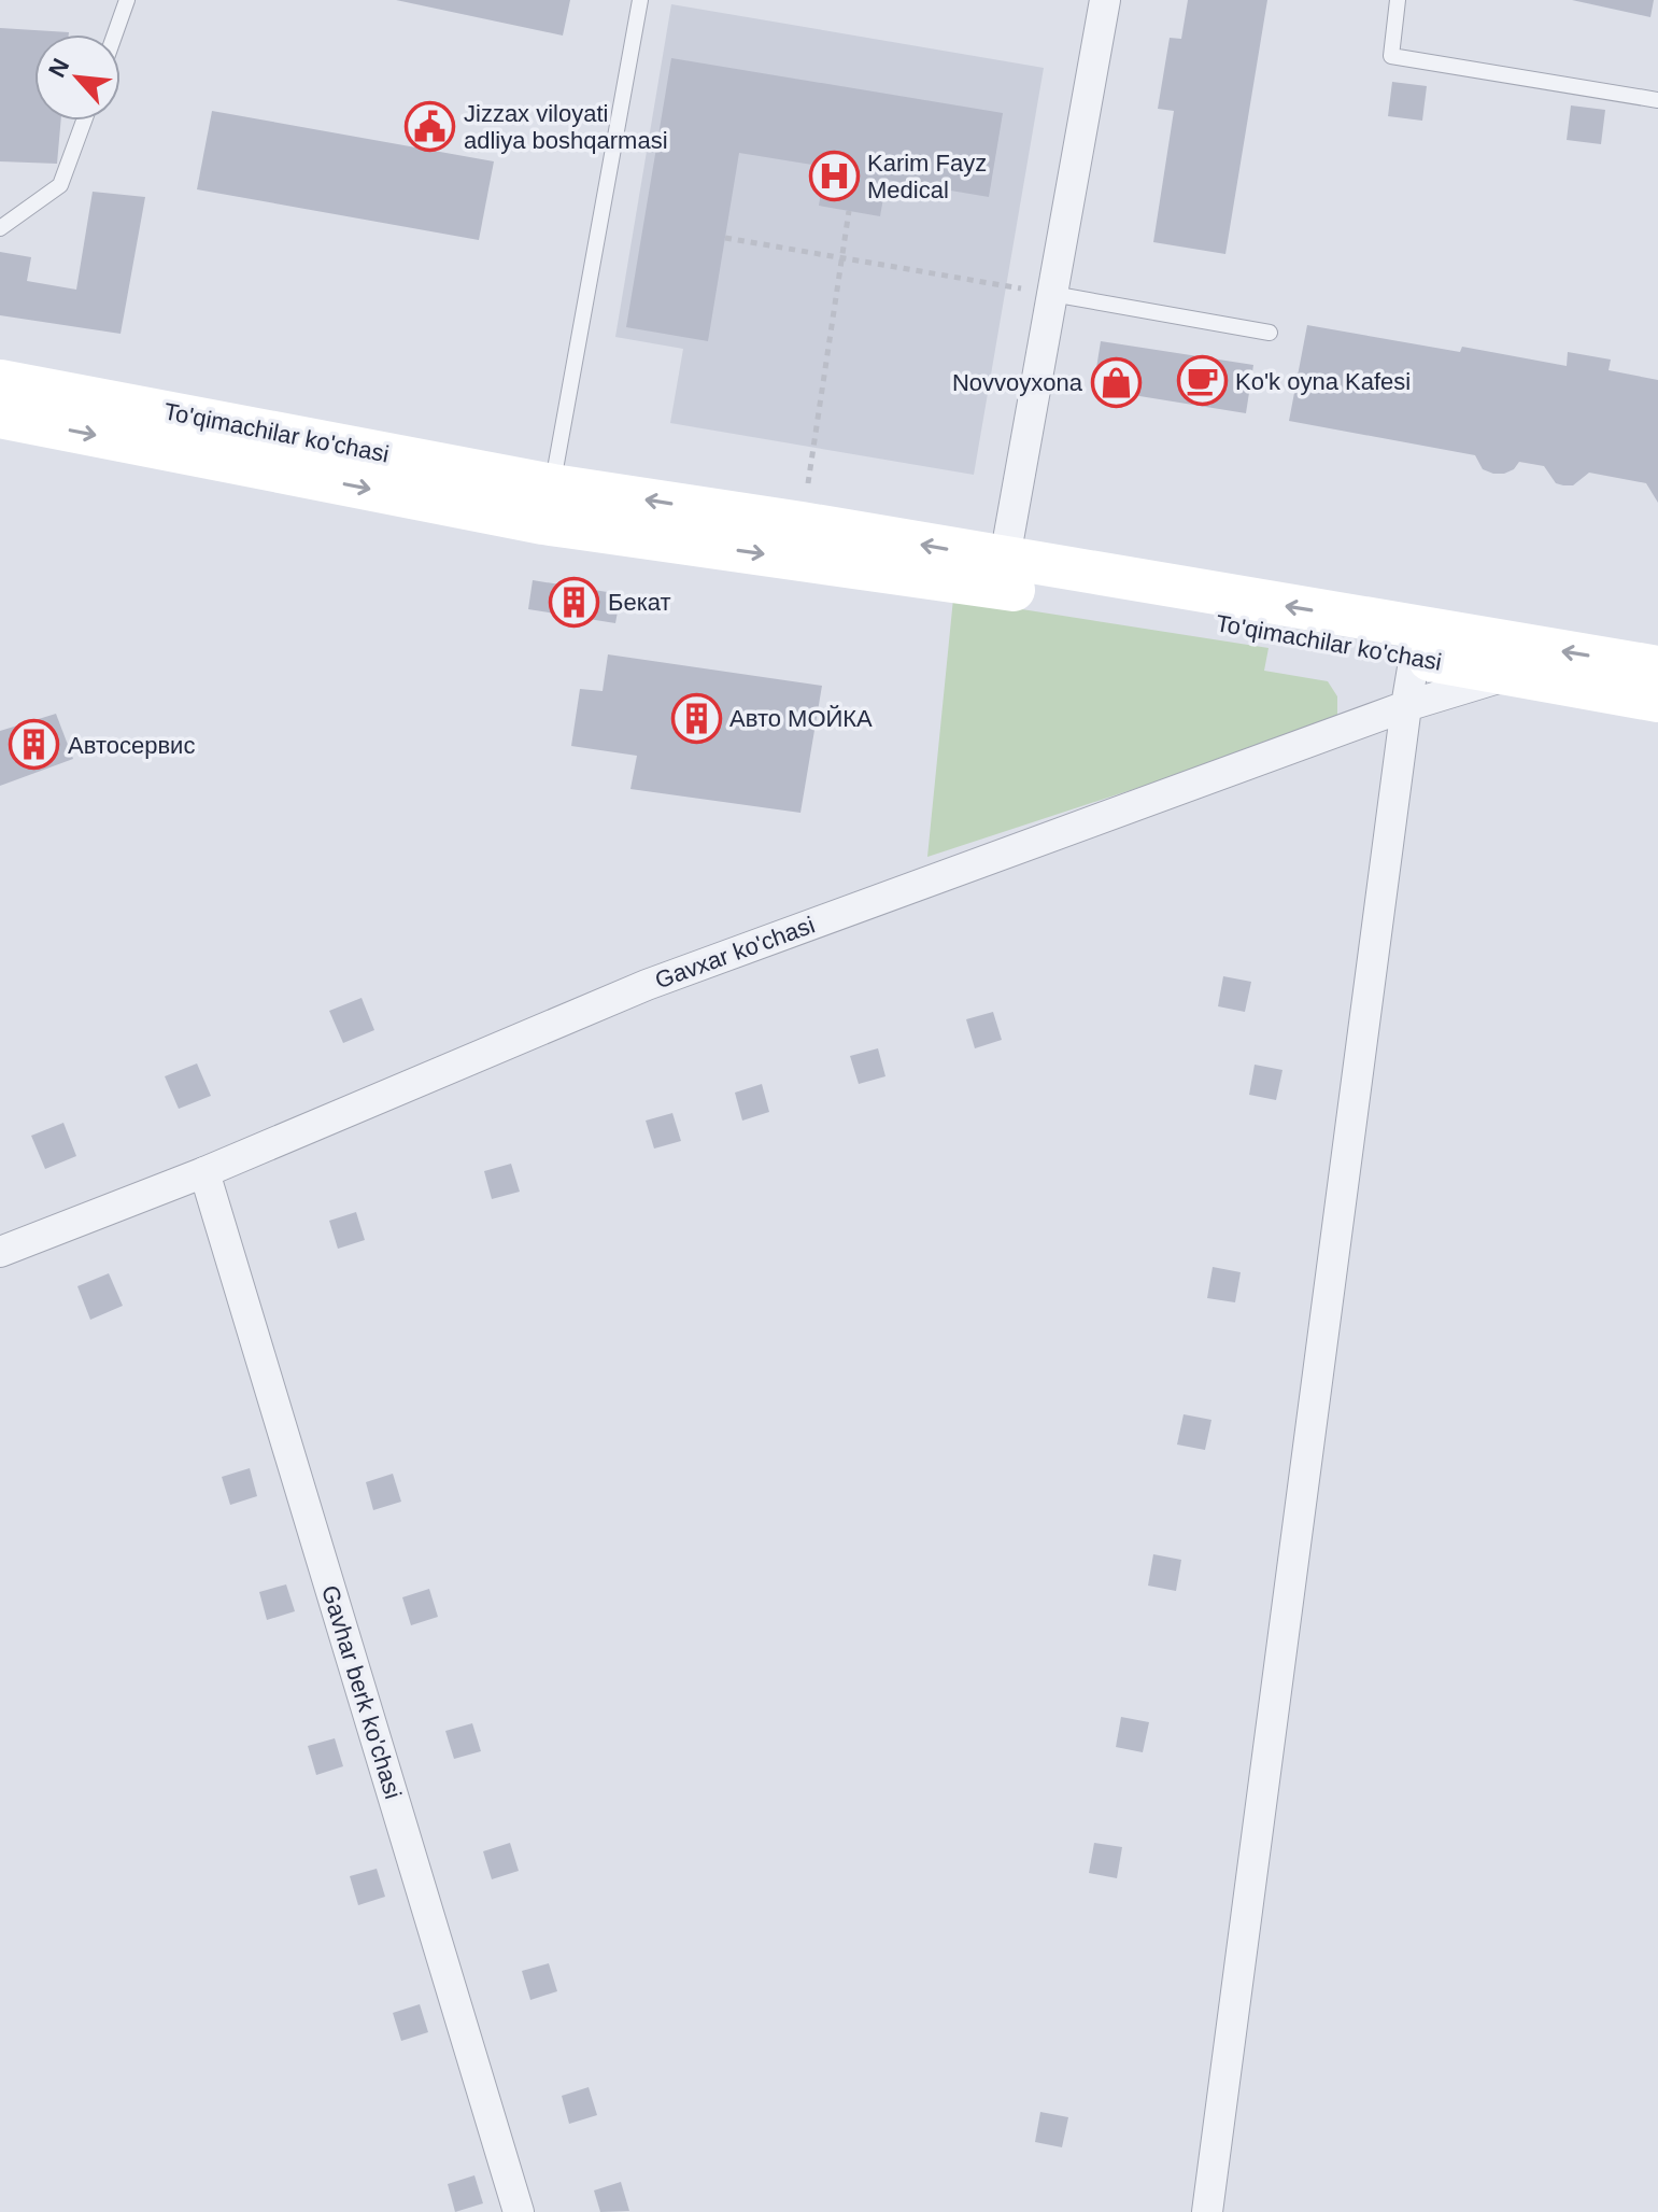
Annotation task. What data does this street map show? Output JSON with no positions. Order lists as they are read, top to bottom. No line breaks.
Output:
{"streets":{"main road":["To'qimachilar ko'chasi"],"street":["Gavxar ko'chasi","Gavhar berk ko'chasi"]},"crossings":[["To'qimachilar ko'chasi","Gavxar ko'chasi"],["Gavxar ko'chasi","Gavhar berk ko'chasi"]],"places":{"public building":["Jizzax viloyati adliya boshqarmasi"],"hospital":["Karim Fayz Medical"],"cafe":["Ko'k oyna Kafesi"],"shop":["Novvoyxona"],"building":["Бекат","Авто МОЙКА","Автосервис"]},"north":"top left"}
